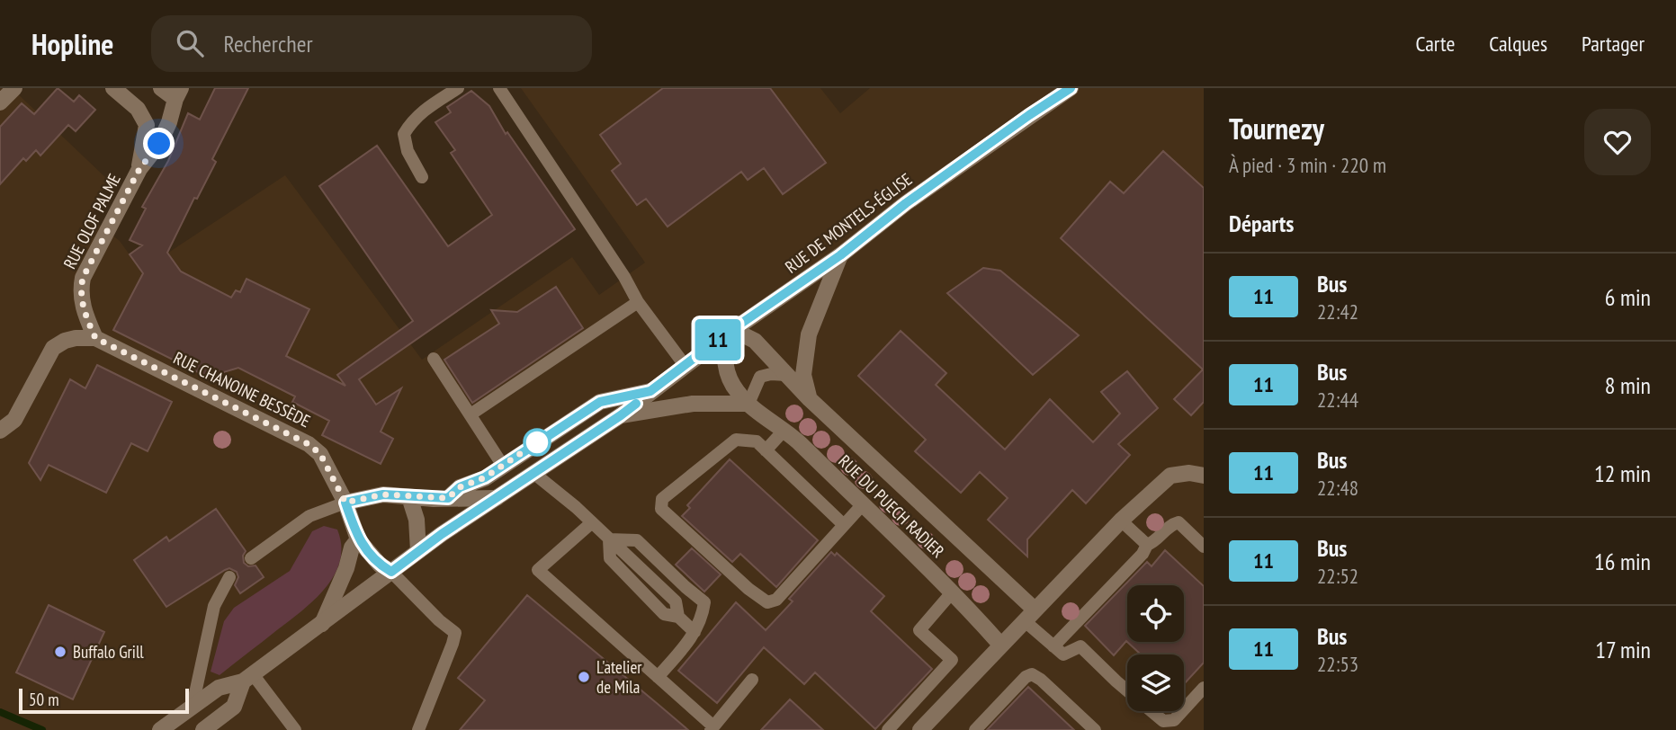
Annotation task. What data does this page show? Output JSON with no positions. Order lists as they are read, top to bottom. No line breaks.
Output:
{"streets":{"street":["RUE OLOF PALME","RUE DE MONTELS-ÉGLISE","RUE CHANOINE BESSÈDE","RUE DU PUECH RADIER"]},"crossings":[["RUE OLOF PALME","RUE CHANOINE BESSÈDE"],["RUE DE MONTELS-ÉGLISE","RUE CHANOINE BESSÈDE"],["RUE DE MONTELS-ÉGLISE","RUE DU PUECH RADIER"]],"places":["Buffalo Grill","L'atelier de Mila"],"lines":["bus line 11"],"scale_bar":"50 m","page":{"header":"Hopline","search":"Rechercher","nav":["Carte","Calques","Partager"],"on_map":"11","heading":[["Tournezy","À pied · 3 min · 220 m"],"Départs"],"list":[{"mark":"11","name":"Bus","note":"22:42","value":"6 min"},{"mark":"11","name":"Bus","note":"22:44","value":"8 min"},{"mark":"11","name":"Bus","note":"22:48","value":"12 min"},{"mark":"11","name":"Bus","note":"22:52","value":"16 min"},{"mark":"11","name":"Bus","note":"22:53","value":"17 min"}],"scale":"50 m"}}
